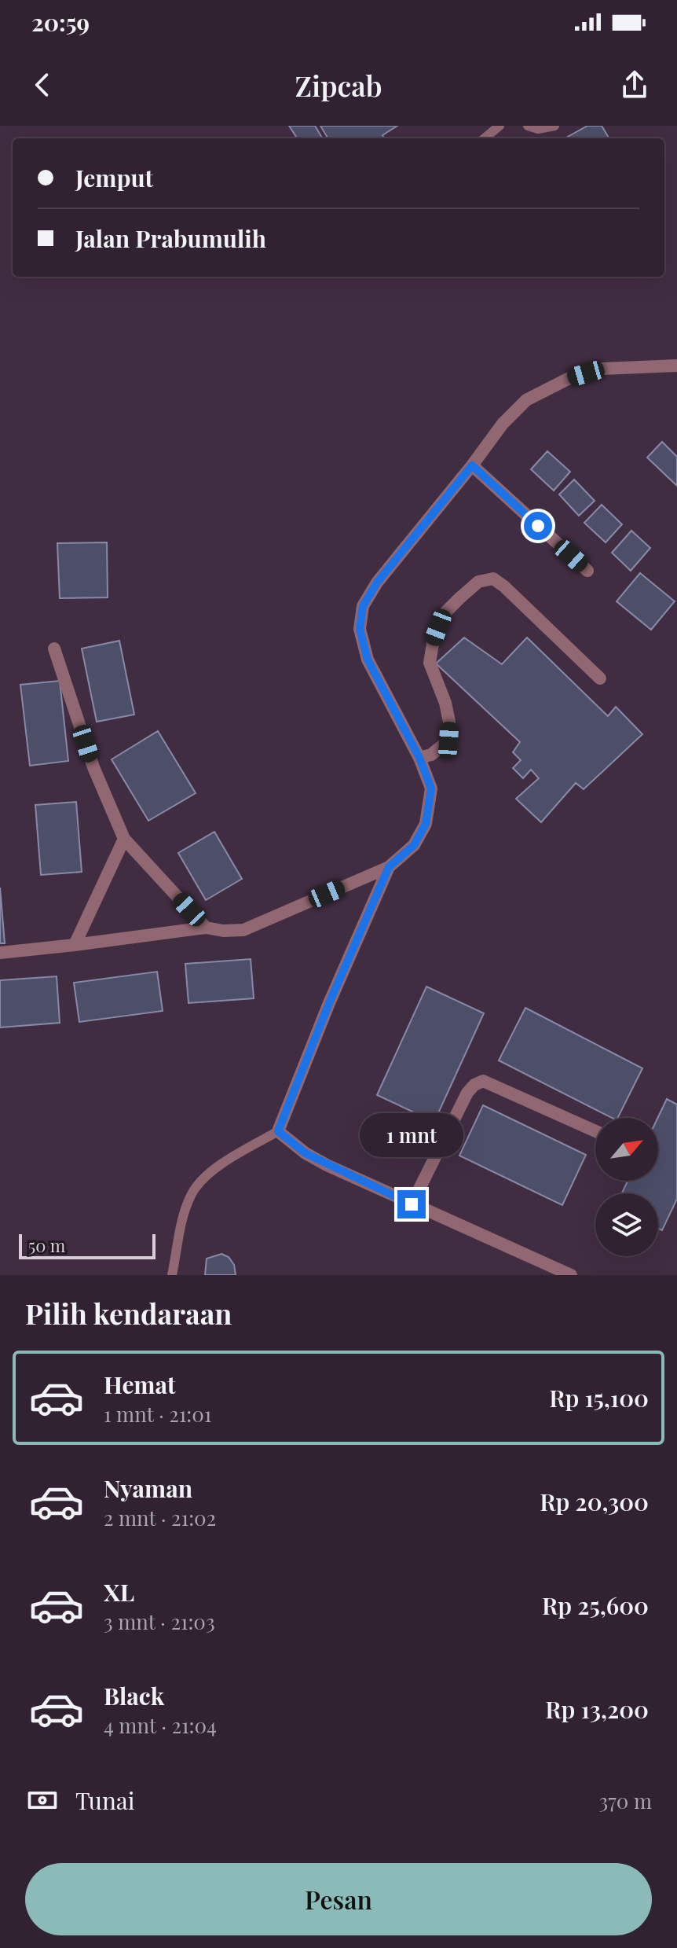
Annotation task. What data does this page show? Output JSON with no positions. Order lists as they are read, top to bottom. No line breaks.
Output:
{"scale_bar":"50 m","north":"top right","page":{"status":"20:59","header":"Zipcab","banner":["Jemput","Jalan Prabumulih"],"bubble":"1 mnt","scale":"50 m","heading":"Pilih kendaraan","list":[{"name":"Hemat","note":"1 mnt · 21:01","value":"Rp 15,100"},{"name":"Nyaman","note":"2 mnt · 21:02","value":"Rp 20,300"},{"name":"XL","note":"3 mnt · 21:03","value":"Rp 25,600"},{"name":"Black","note":"4 mnt · 21:04","value":"Rp 13,200"}],"pay":["Tunai","370 m"],"buttons":"Pesan"}}
